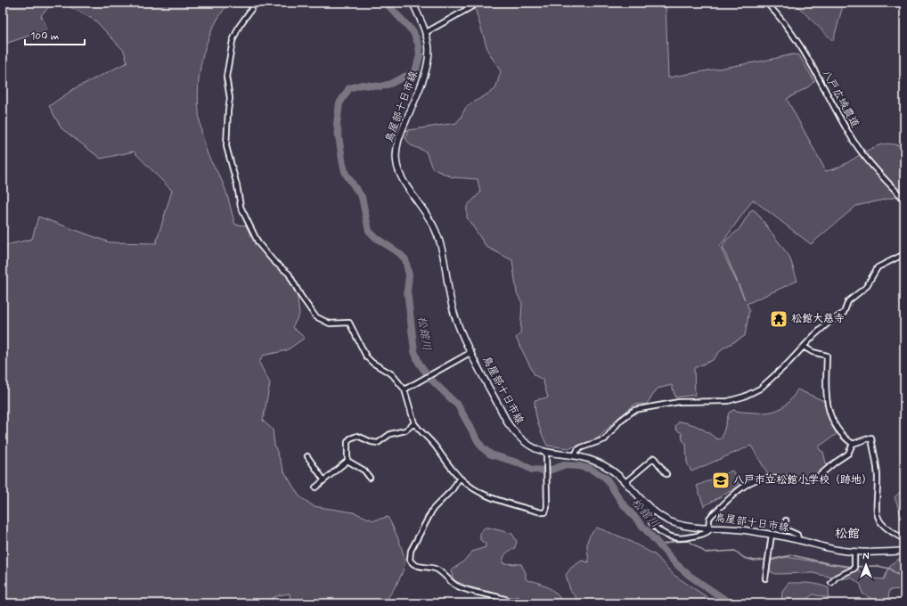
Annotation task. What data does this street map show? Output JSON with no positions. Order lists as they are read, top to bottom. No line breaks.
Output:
{"streets":{"main road":["鳥屋部十日市線"],"street":["八戸広域農道"]},"districts":["松館"],"water":["松舘川"],"places":{"temple":["松館大慈寺"],"school or university":["八戸市立松館小学校（跡地）"]},"scale_bar":"100 m","north":"top"}
